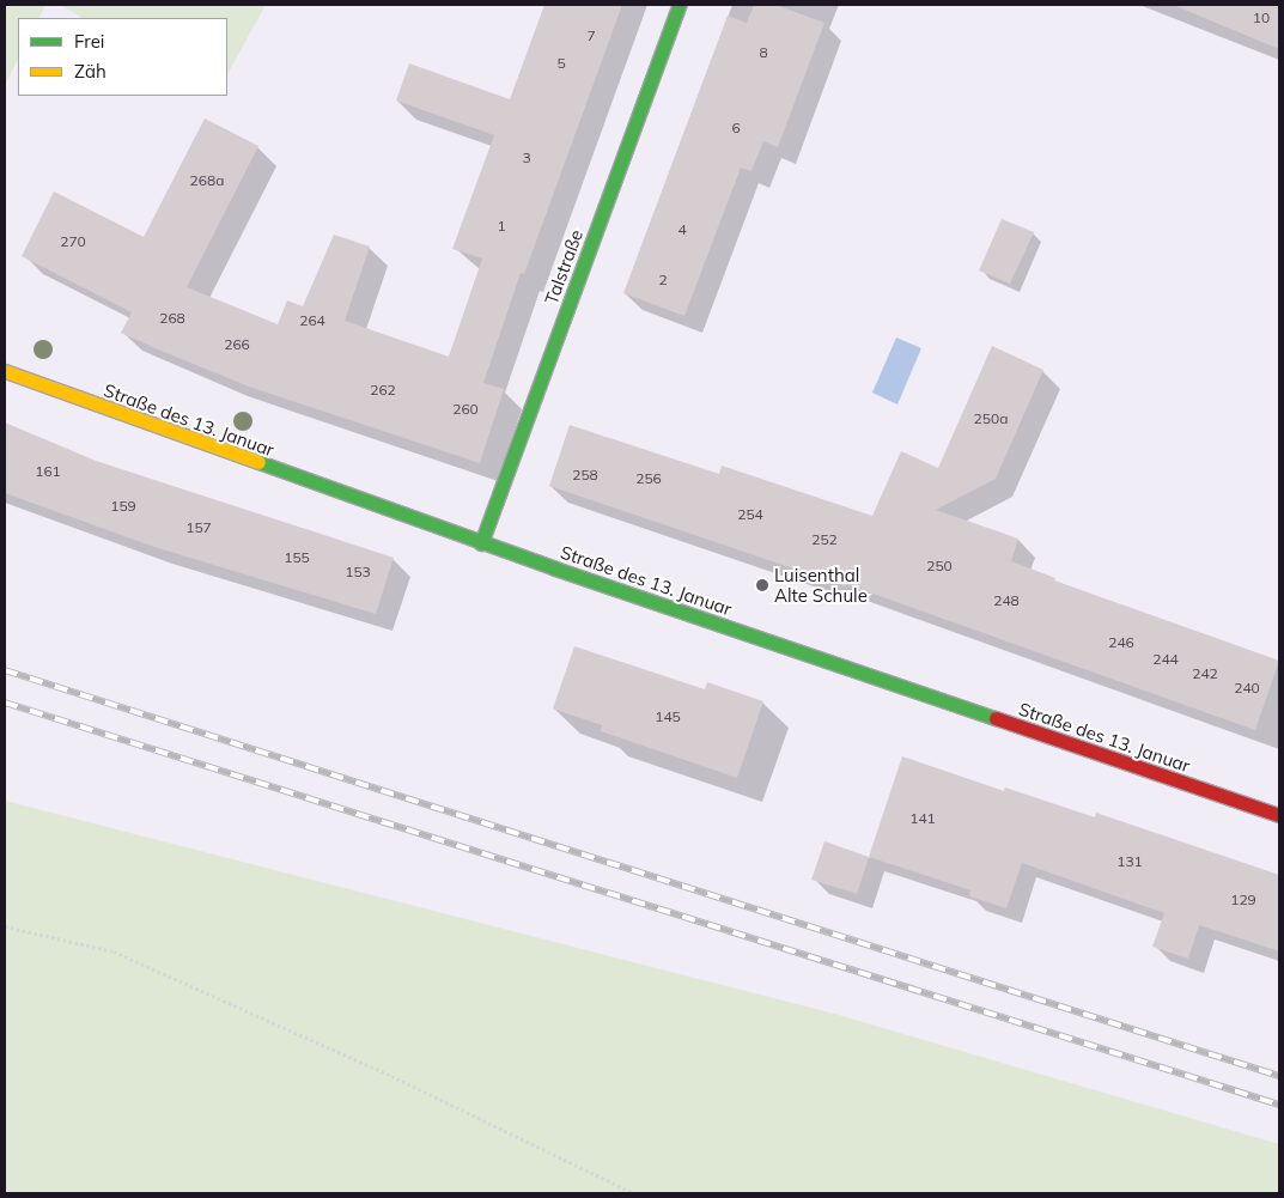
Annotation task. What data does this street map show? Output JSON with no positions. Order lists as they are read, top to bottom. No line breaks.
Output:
{"streets":{"main road":["Talstraße","Straße des 13. Januar"]},"crossings":[["Talstraße","Straße des 13. Januar"]],"places":["Luisenthal Alte Schule"],"house_numbers":["10","7","8","5","6","3","268a","1","4","270","2","268","264","266","262","260","250a","161","258","256","159","254","157","252","155","250","153","248","246","244","242","240","145","141","131","129"],"legend":["Frei","Zäh"]}
